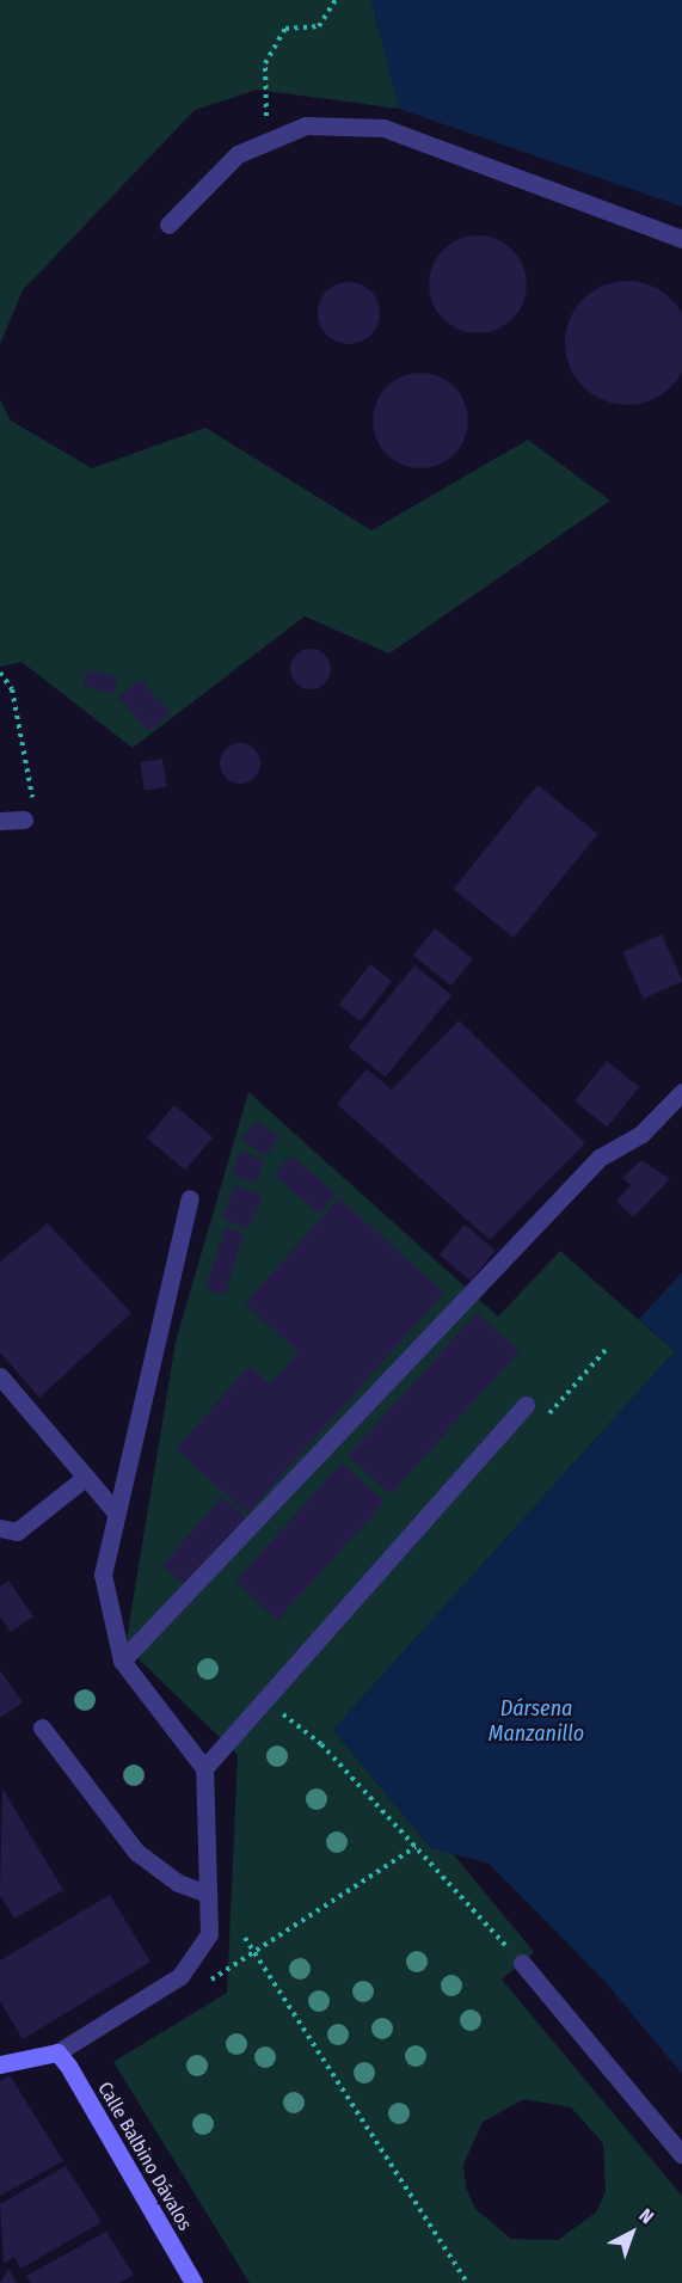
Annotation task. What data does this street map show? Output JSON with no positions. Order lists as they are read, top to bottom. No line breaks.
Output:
{"streets":{"main road":["Calle Balbino Dávalos"]},"water":["Dársena Manzanillo"],"north":"top right"}
